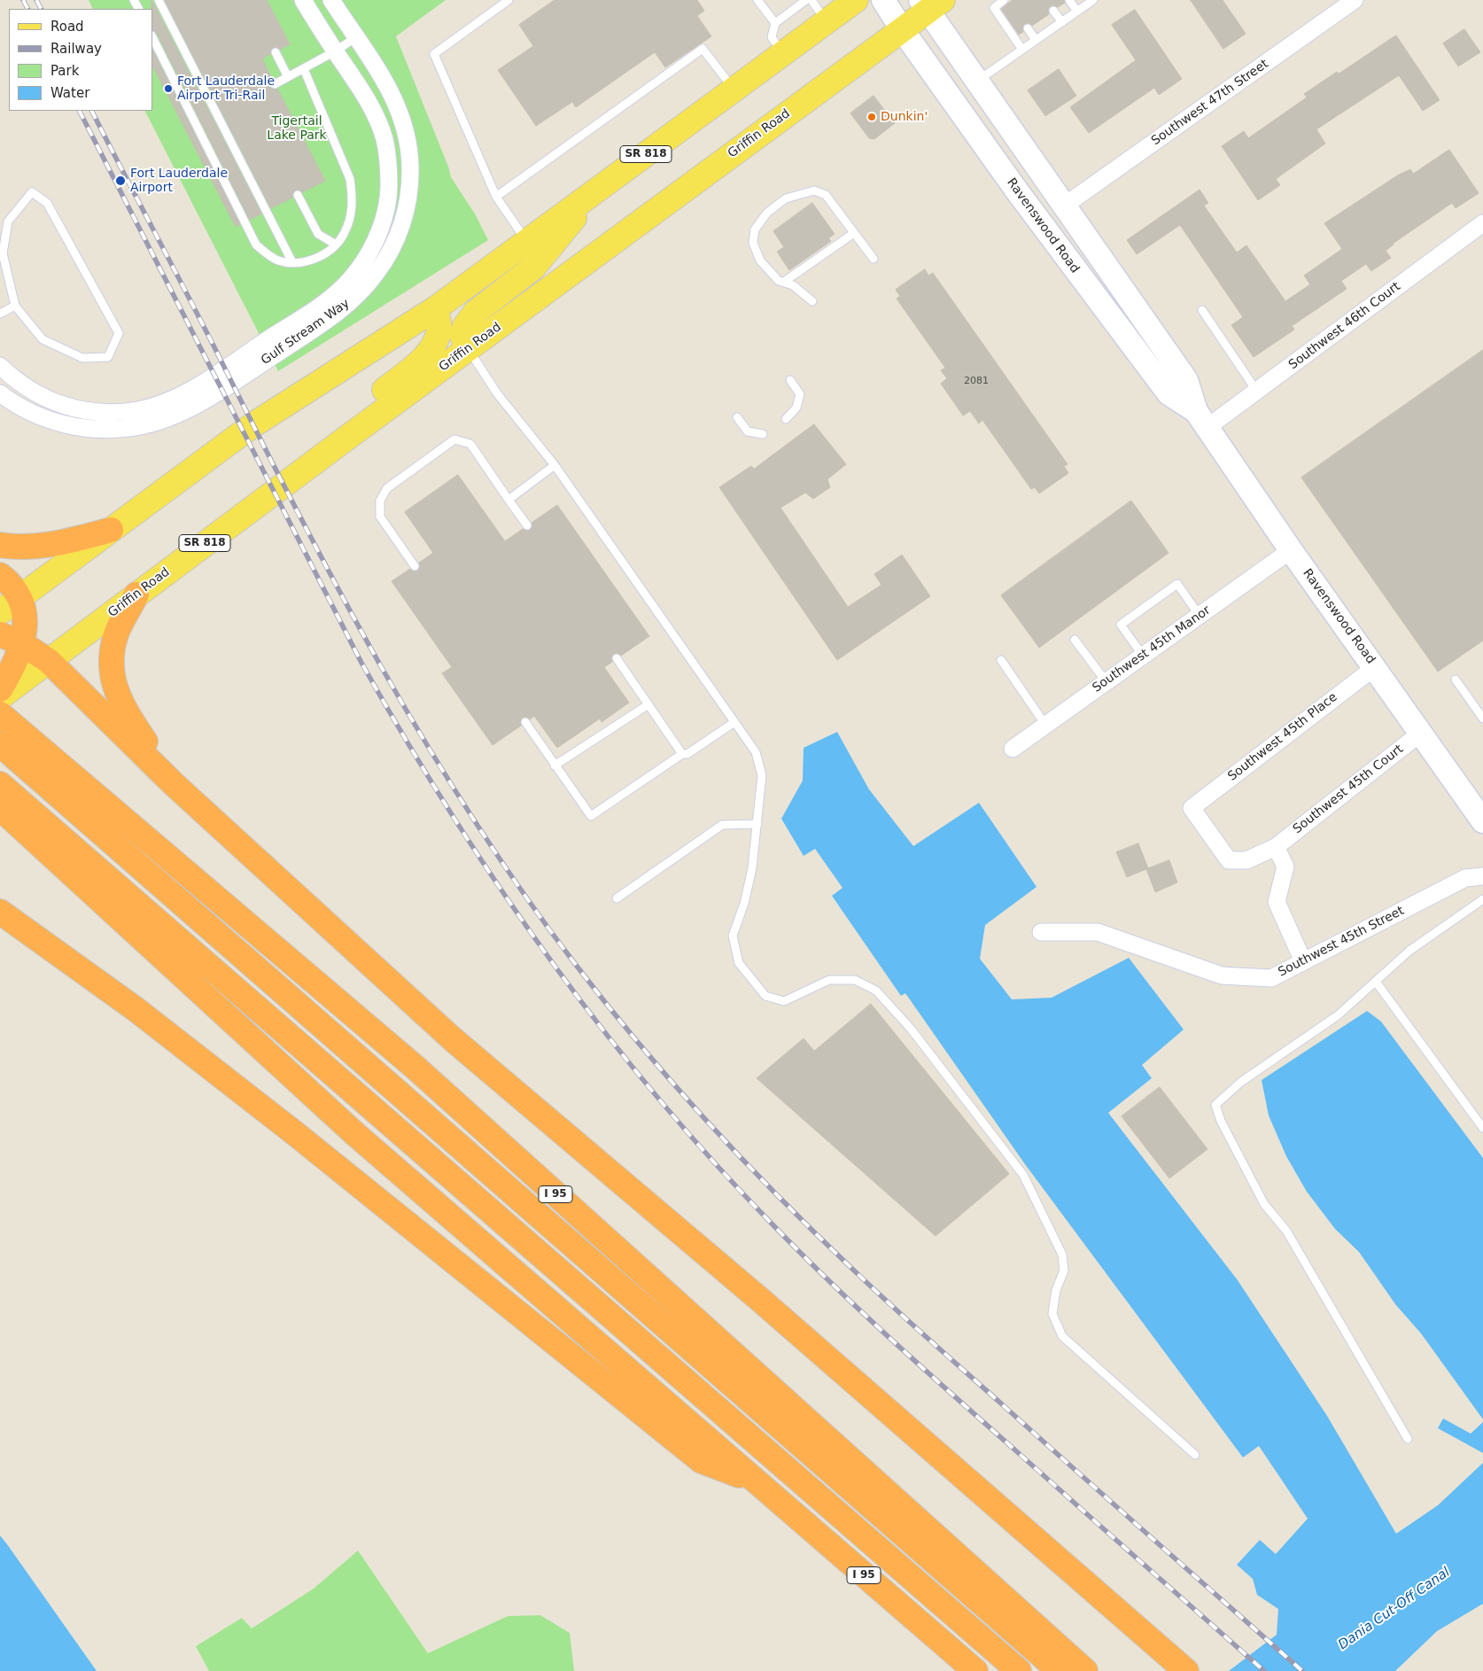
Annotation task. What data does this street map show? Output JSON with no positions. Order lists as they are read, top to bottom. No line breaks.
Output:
{"streets":{"highway":["I 95"],"main road":["Griffin Road","SR 818"],"street":["Southwest 47th Street","Ravenswood Road","Southwest 46th Court","Gulf Stream Way","Southwest 45th Manor","Southwest 45th Place","Southwest 45th Court","Southwest 45th Street"]},"crossings":[["Southwest 47th Street","Ravenswood Road"],["Griffin Road","Ravenswood Road"],["Ravenswood Road","Southwest 46th Court"],["Ravenswood Road","Southwest 45th Manor"],["Ravenswood Road","Southwest 45th Place"],["Ravenswood Road","Southwest 45th Court"],["Southwest 45th Place","Southwest 45th Court"]],"water":["Dania Cut-Off Canal"],"parks":["Tigertail Lake Park"],"places":["Fort Lauderdale Airport Tri-Rail","Dunkin'","Fort Lauderdale Airport"],"house_numbers":["2081"],"legend":["Road","Railway","Park","Water"]}
